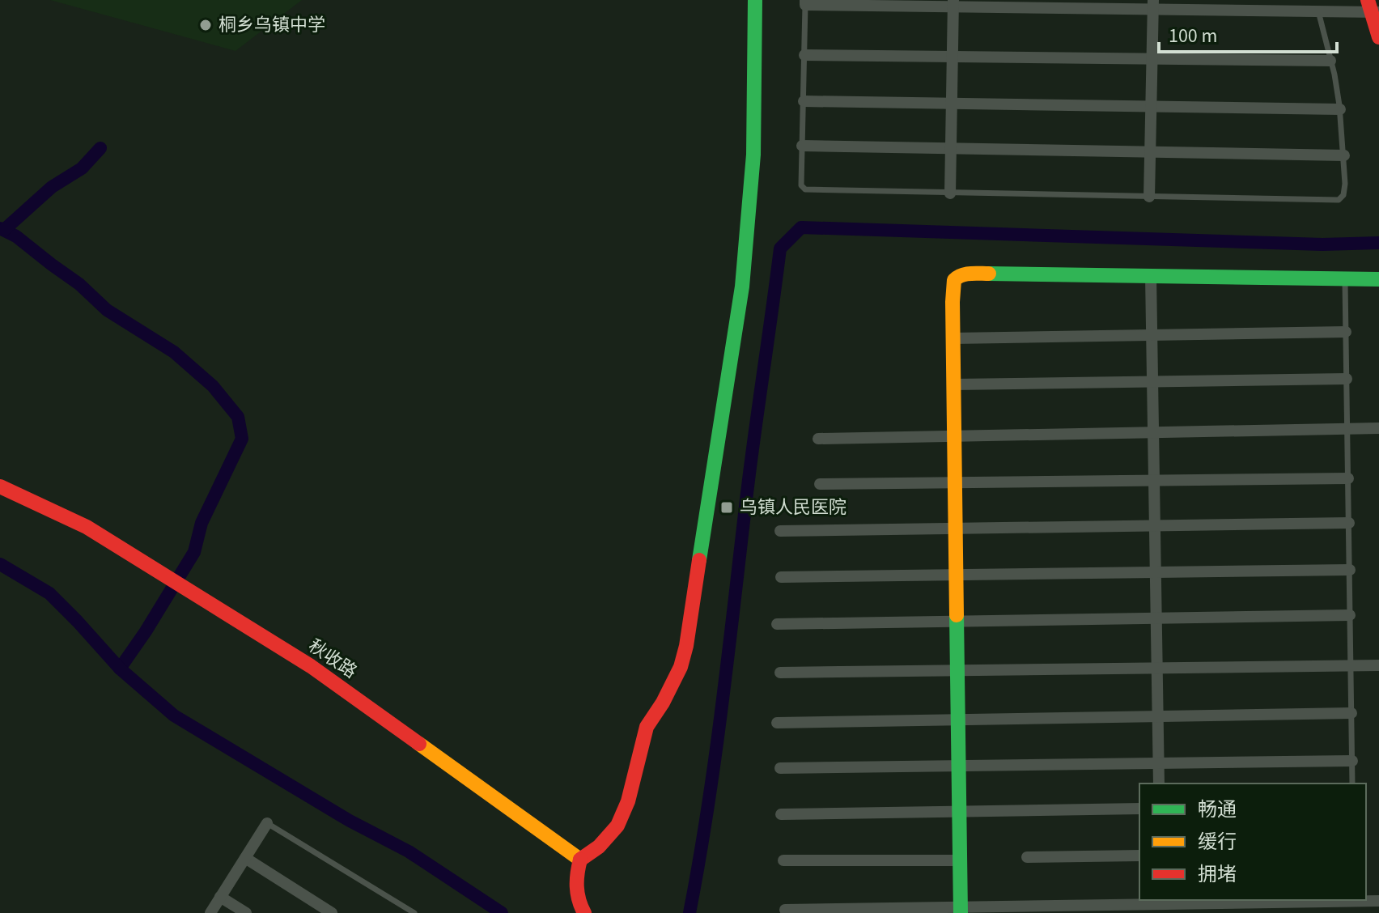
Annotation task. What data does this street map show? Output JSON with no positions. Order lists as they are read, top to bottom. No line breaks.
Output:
{"streets":{"street":["秋收路"]},"places":{"other":["桐乡乌镇中学"],"transit":["乌镇人民医院"]},"legend":["畅通","缓行","拥堵"],"scale_bar":"100 m"}
